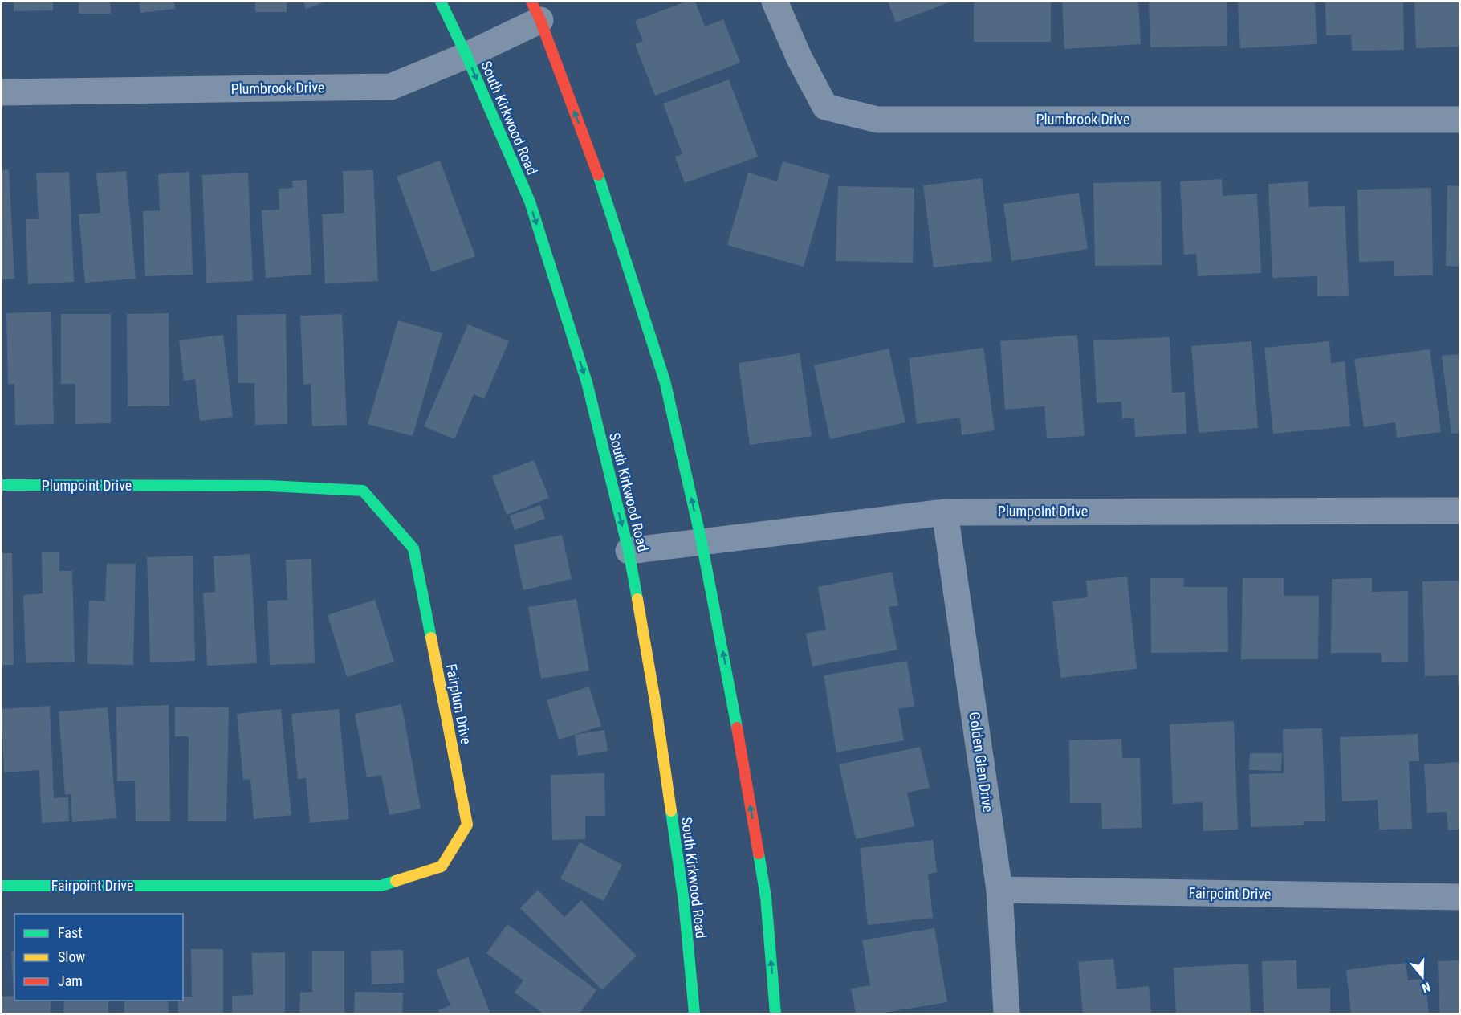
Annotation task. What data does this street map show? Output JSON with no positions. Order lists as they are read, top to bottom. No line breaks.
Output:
{"streets":{"main road":["South Kirkwood Road","Plumpoint Drive","Fairplum Drive","Fairpoint Drive"],"street":["Plumbrook Drive","Golden Glen Drive"]},"crossings":[["Plumbrook Drive","South Kirkwood Road"],["South Kirkwood Road","Plumpoint Drive"],["Plumpoint Drive","Fairplum Drive"],["Plumpoint Drive","Golden Glen Drive"],["Fairplum Drive","Fairpoint Drive"],["Golden Glen Drive","Fairpoint Drive"]],"legend":["Fast","Slow","Jam"],"north":"bottom"}
